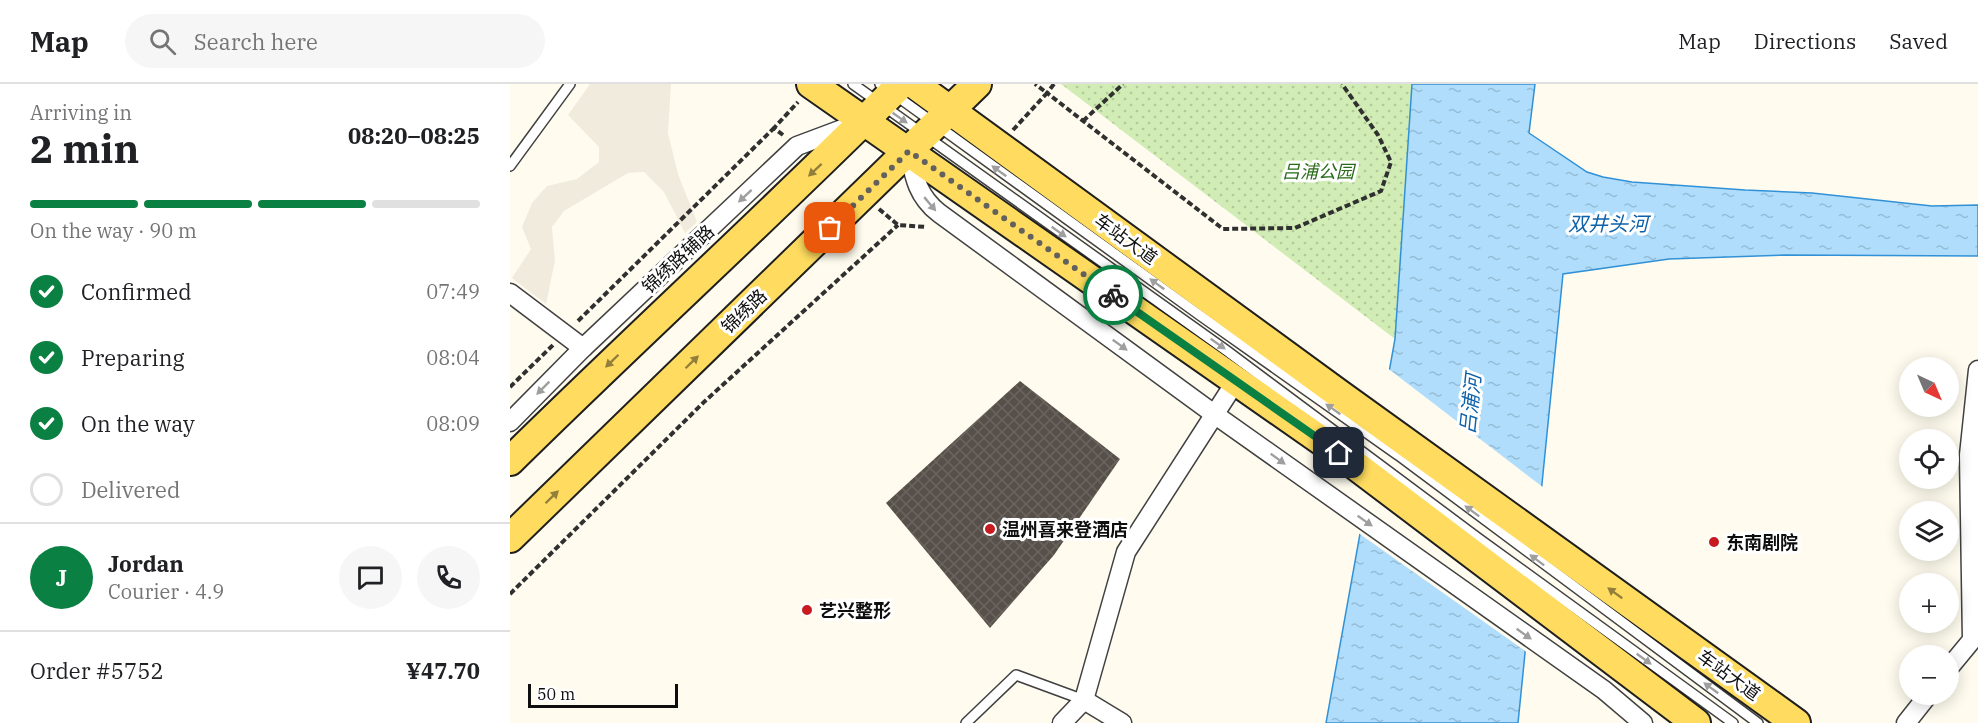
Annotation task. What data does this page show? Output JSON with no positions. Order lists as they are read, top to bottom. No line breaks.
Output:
{"streets":{"main road":["车站大道","锦绣路"],"street":["锦绣路辅路"]},"crossings":[["车站大道","锦绣路辅路"],["车站大道","锦绣路"]],"one_way":["锦绣路辅路"],"water":["双井头河","吕浦河"],"parks":["吕浦公园"],"places":["温州喜来登酒店","东南剧院","艺兴整形"],"scale_bar":"50 m","north":"bottom right","page":{"header":"Map","search":"Search here","nav":["Map","Directions","Saved"],"heading":["2 min","Arriving in","08:20–08:25"],"panel":["Jordan","Courier · 4.9","Order #5752","¥47.70"],"bar":"On the way · 90 m","list":[["Confirmed","07:49"],["Preparing","08:04"],["On the way","08:09"],"Delivered"],"map_buttons":["+","−"],"round":"J","scale":"50 m"}}
